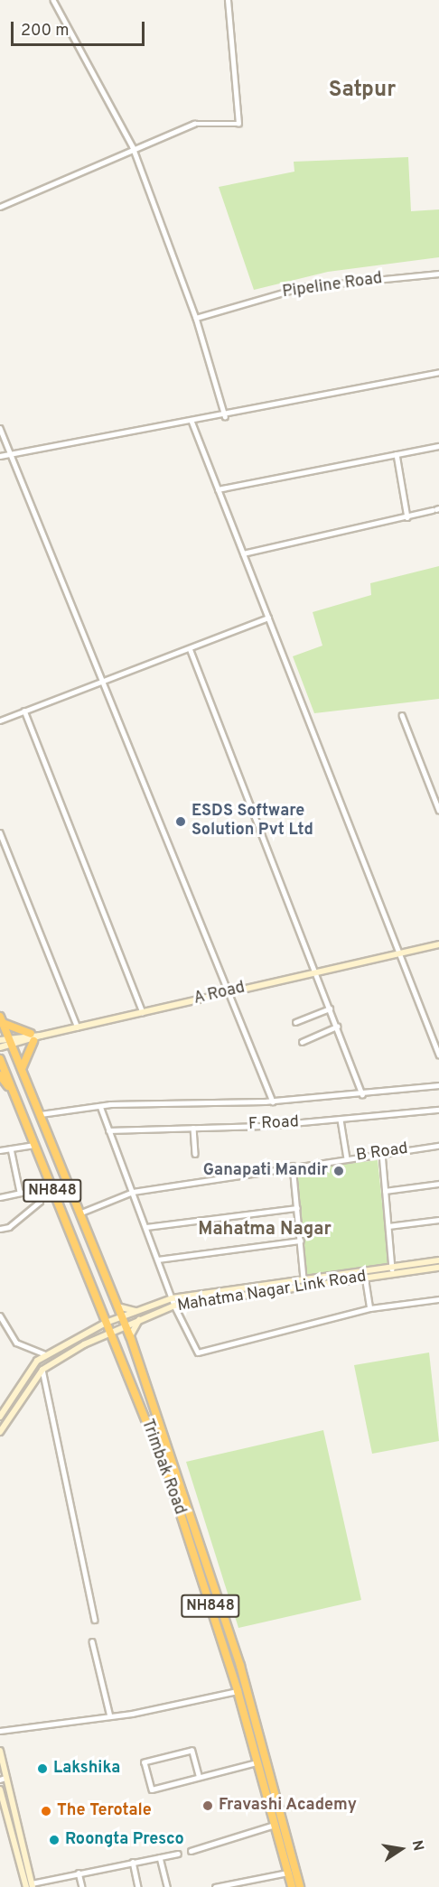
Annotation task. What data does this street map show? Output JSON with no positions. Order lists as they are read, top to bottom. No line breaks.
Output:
{"streets":{"highway":["NH848","Trimbak Road"],"main road":["A Road","Mahatma Nagar Link Road"],"street":["Pipeline Road","F Road","B Road"]},"crossings":[["B Road","Trimbak Road"],["Mahatma Nagar Link Road","Trimbak Road"]],"districts":["Satpur","Mahatma Nagar"],"places":["ESDS Software Solution Pvt Ltd","Ganapati Mandir","Lakshika","Fravashi Academy","The Terotale","Roongta Presco"],"scale_bar":"200 m","north":"right"}
